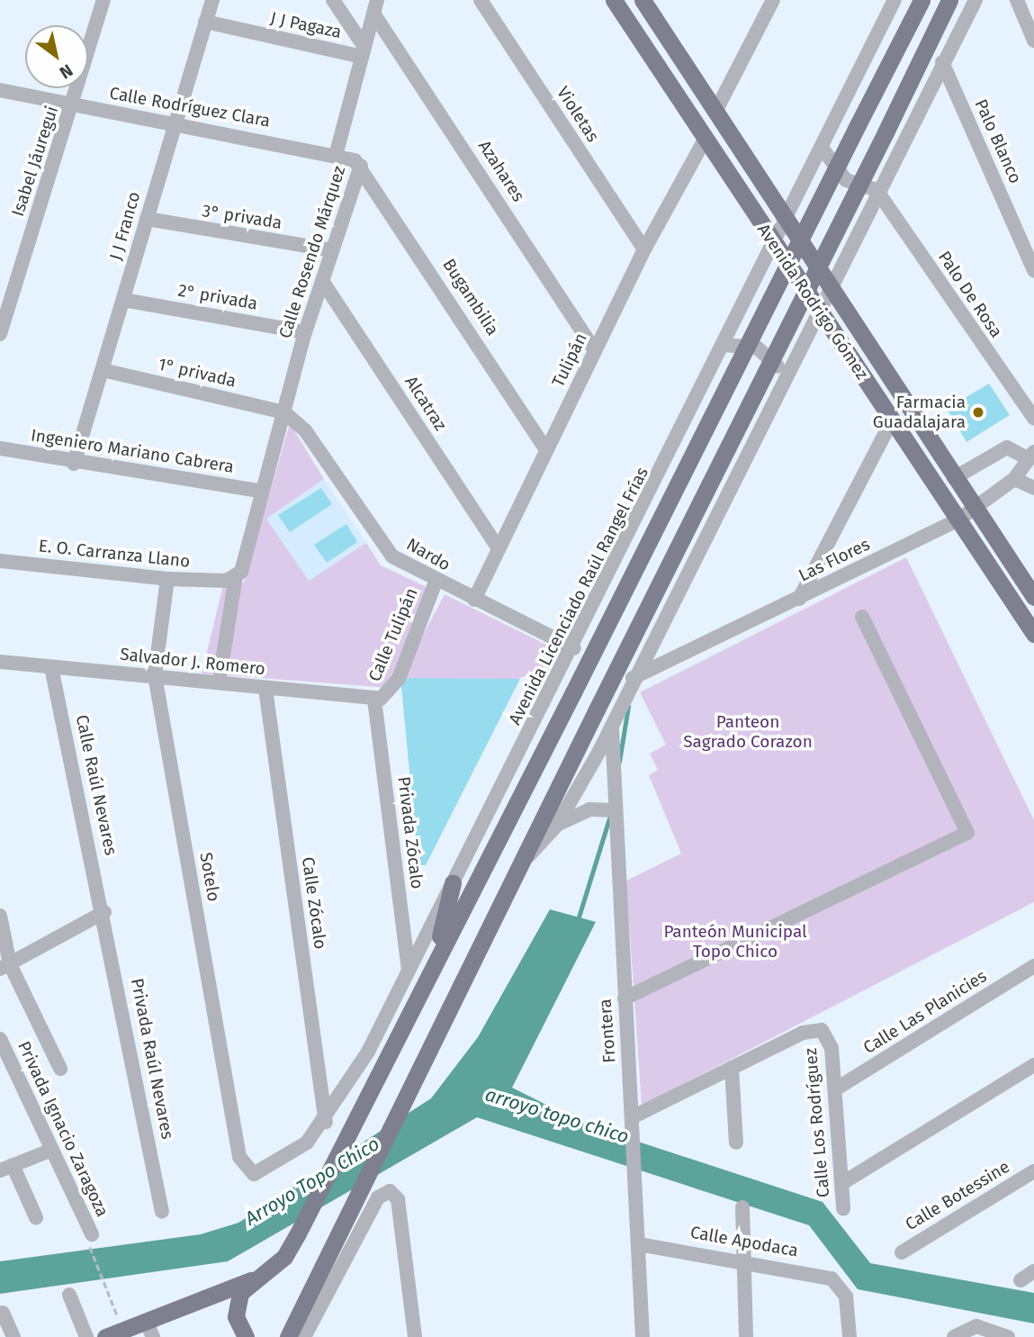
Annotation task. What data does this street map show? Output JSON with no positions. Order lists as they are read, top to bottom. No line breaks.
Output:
{"streets":{"main road":["Avenida Rodrigo Gómez"],"street":["J J Pagaza","Calle Rodríguez Clara","Violetas","Palo Blanco","Isabel Jáuregui","Azahares","3° privada","J J Franco","Calle Rosendo Márquez","Palo De Rosa","2° privada","Bugambilia","Tulipán","1° privada","Alcatraz","Ingeniero Mariano Cabrera","E. O. Carranza Llano","Nardo","Las Flores","Avenida Licenciado Raúl Rangel Frías","Calle Tulipán","Salvador J. Romero","Calle Raúl Nevares","Privada Zócalo","Sotelo","Calle Zócalo","Calle Las Planicies","Frontera","Privada Raúl Nevares","Calle Los Rodríguez","Privada Ignacio Zaragoza","Calle Botessine","Calle Apodaca"]},"crossings":[["J J Pagaza","J J Franco"],["J J Pagaza","Calle Rosendo Márquez"],["Calle Rodríguez Clara","Isabel Jáuregui"],["Calle Rodríguez Clara","J J Franco"],["Calle Rodríguez Clara","Calle Rosendo Márquez"],["Violetas","Tulipán"],["Azahares","Calle Rosendo Márquez"],["Azahares","Tulipán"],["3° privada","J J Franco"],["3° privada","Calle Rosendo Márquez"],["J J Franco","2° privada"],["J J Franco","1° privada"],["J J Franco","Ingeniero Mariano Cabrera"],["Calle Rosendo Márquez","2° privada"],["Calle Rosendo Márquez","Bugambilia"],["Calle Rosendo Márquez","1° privada"],["Calle Rosendo Márquez","Alcatraz"],["Calle Rosendo Márquez","Ingeniero Mariano Cabrera"],["Calle Rosendo Márquez","E. O. Carranza Llano"],["Calle Rosendo Márquez","Nardo"],["Bugambilia","Tulipán"],["Avenida Rodrigo Gómez","Tulipán"],["Avenida Rodrigo Gómez","Las Flores"],["Avenida Rodrigo Gómez","Avenida Licenciado Raúl Rangel Frías"],["Tulipán","Alcatraz"],["Tulipán","Nardo"],["1° privada","Nardo"],["E. O. Carranza Llano","Sotelo"],["Nardo","Avenida Licenciado Raúl Rangel Frías"],["Nardo","Calle Tulipán"],["Avenida Licenciado Raúl Rangel Frías","Privada Zócalo"],["Avenida Licenciado Raúl Rangel Frías","Sotelo"],["Avenida Licenciado Raúl Rangel Frías","Calle Zócalo"],["Calle Tulipán","Salvador J. Romero"],["Calle Tulipán","Privada Zócalo"],["Salvador J. Romero","Calle Raúl Nevares"],["Salvador J. Romero","Privada Zócalo"],["Salvador J. Romero","Sotelo"],["Salvador J. Romero","Calle Zócalo"],["Calle Raúl Nevares","Privada Raúl Nevares"],["Calle Las Planicies","Calle Los Rodríguez"],["Frontera","Calle Apodaca"]],"water":["arroyo topo chico","Arroyo Topo Chico"],"parks":["Panteon Sagrado Corazon","Panteón Municipal Topo Chico"],"places":["Farmacia Guadalajara"],"north":"bottom right"}
